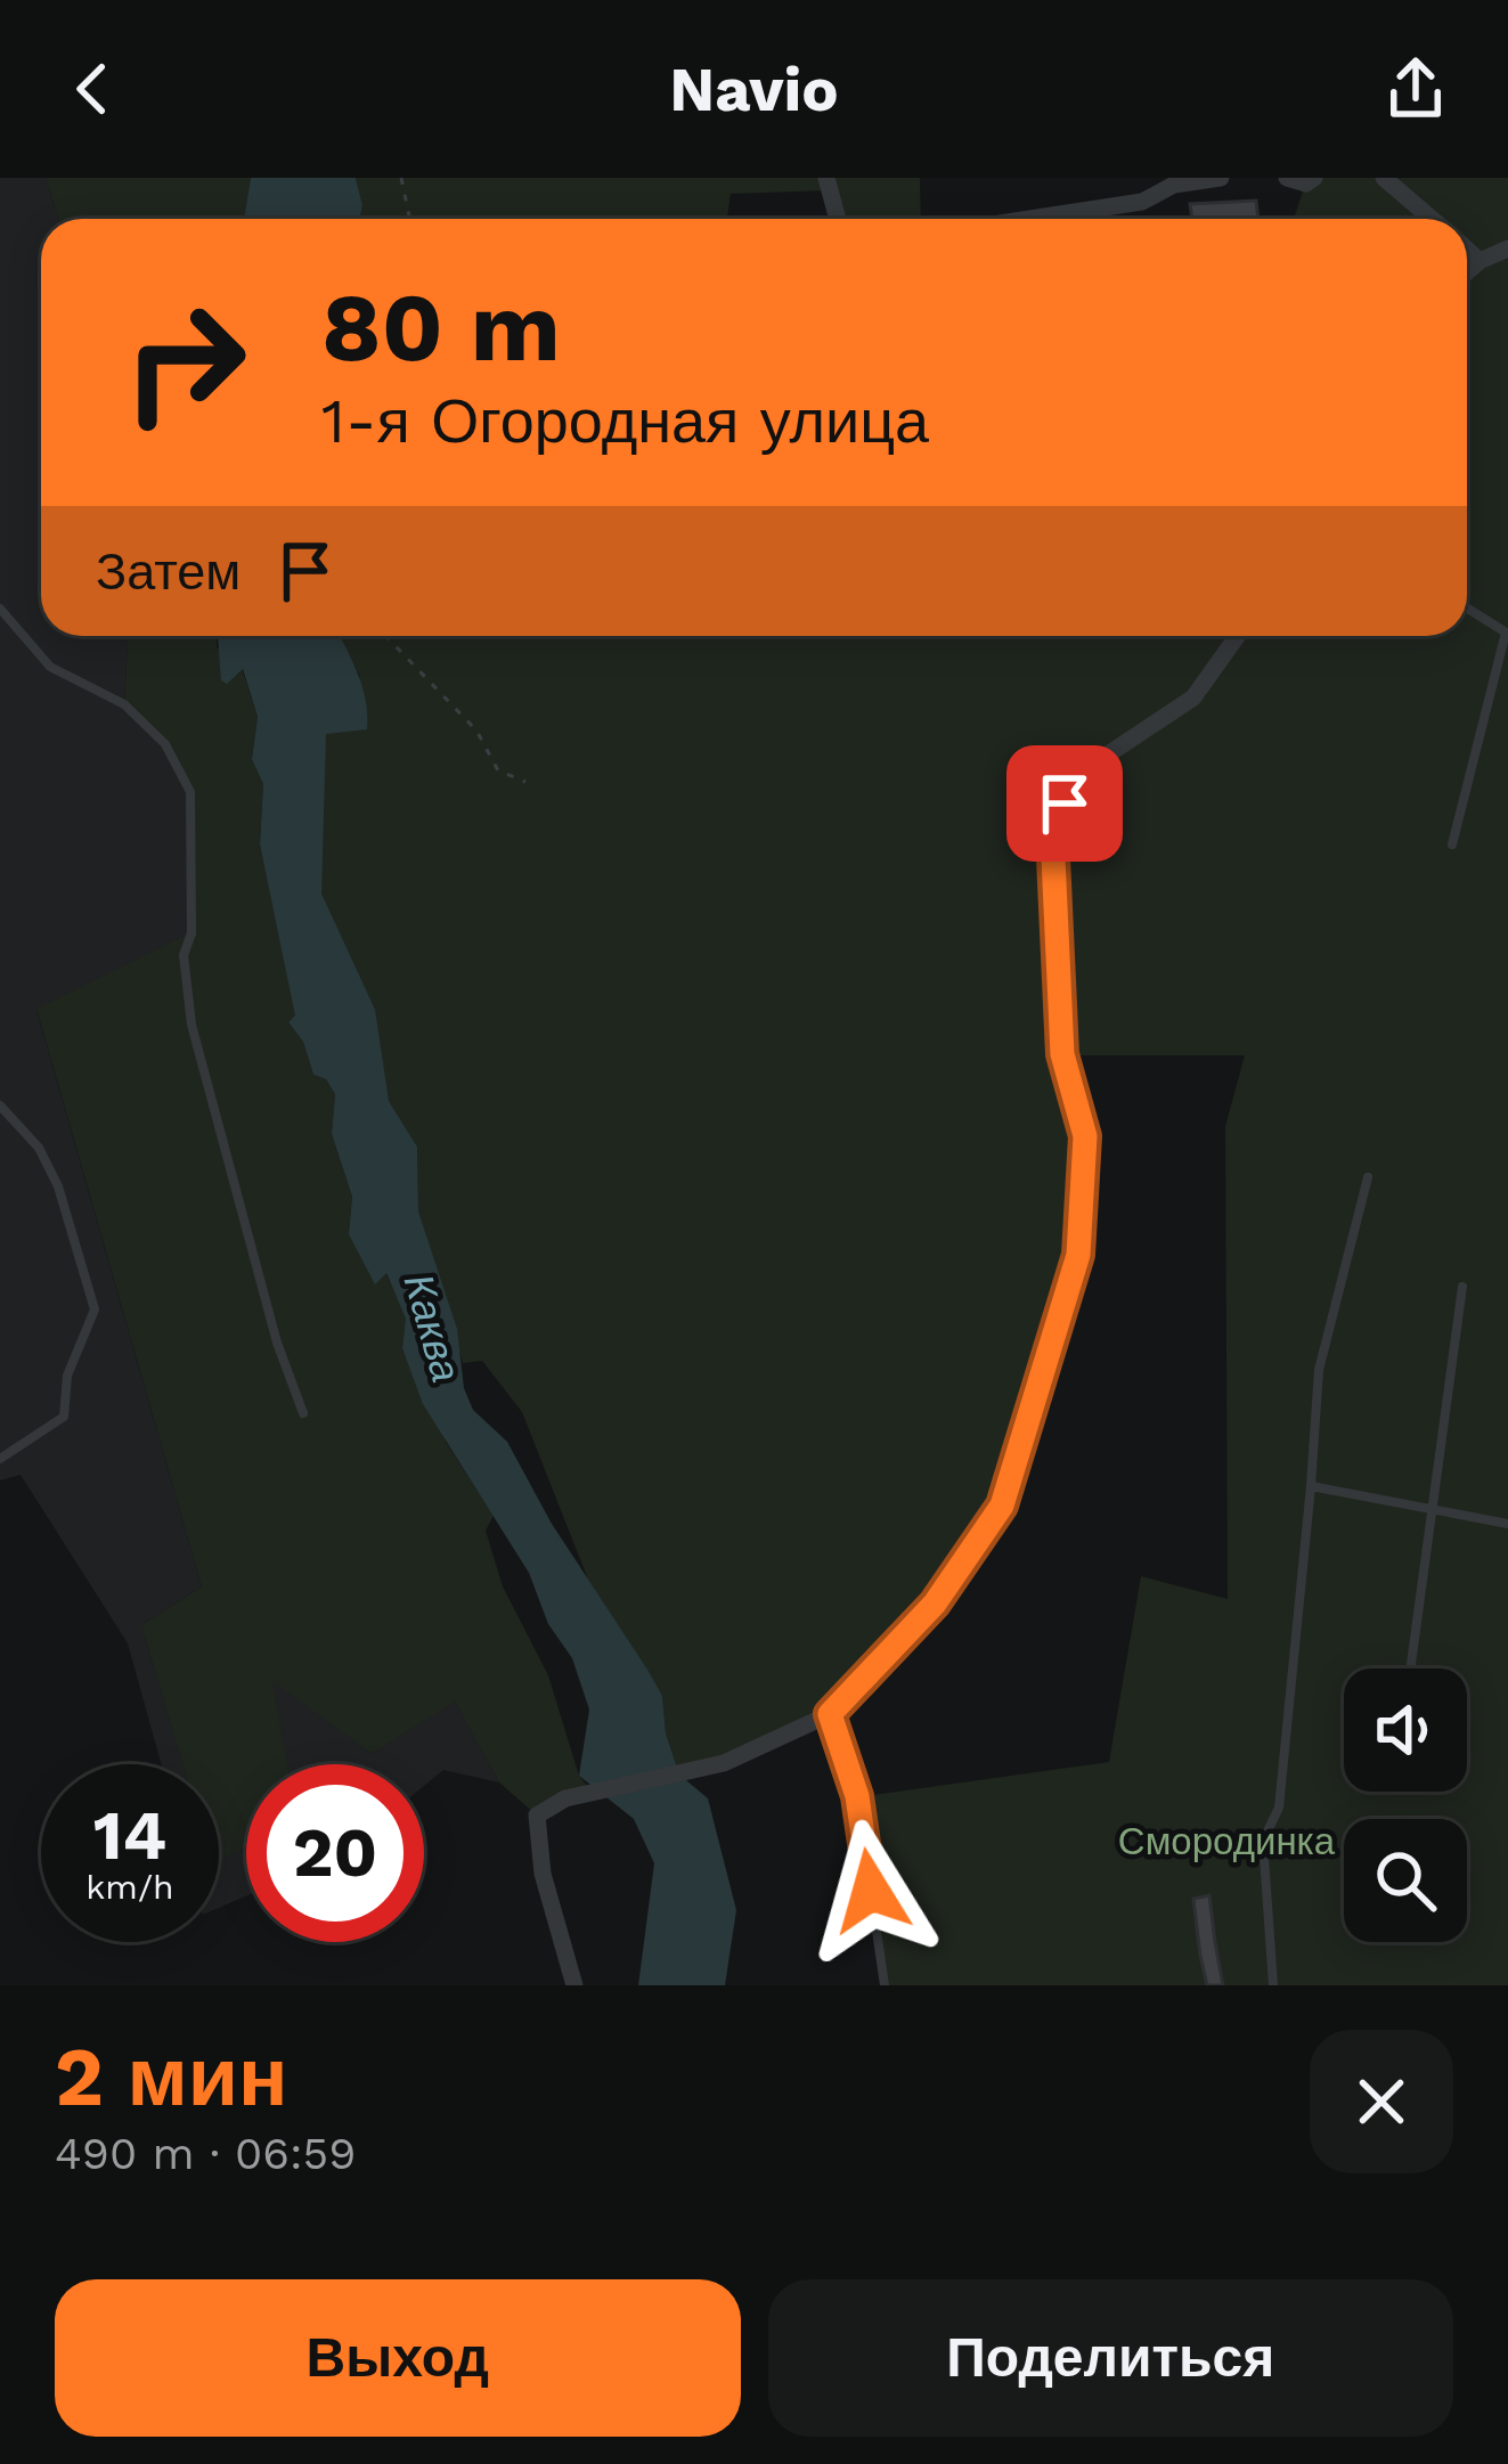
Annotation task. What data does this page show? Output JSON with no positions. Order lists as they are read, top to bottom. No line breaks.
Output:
{"water":["Каква"],"parks":["Смородинка"],"page":{"header":"Navio","turn":["80 m","1-я Огородная улица"],"then":"Затем","speed":"14 km/h","limit":"20","heading":["2 мин","490 m · 06:59"],"buttons":["Выход","Поделиться"]}}
